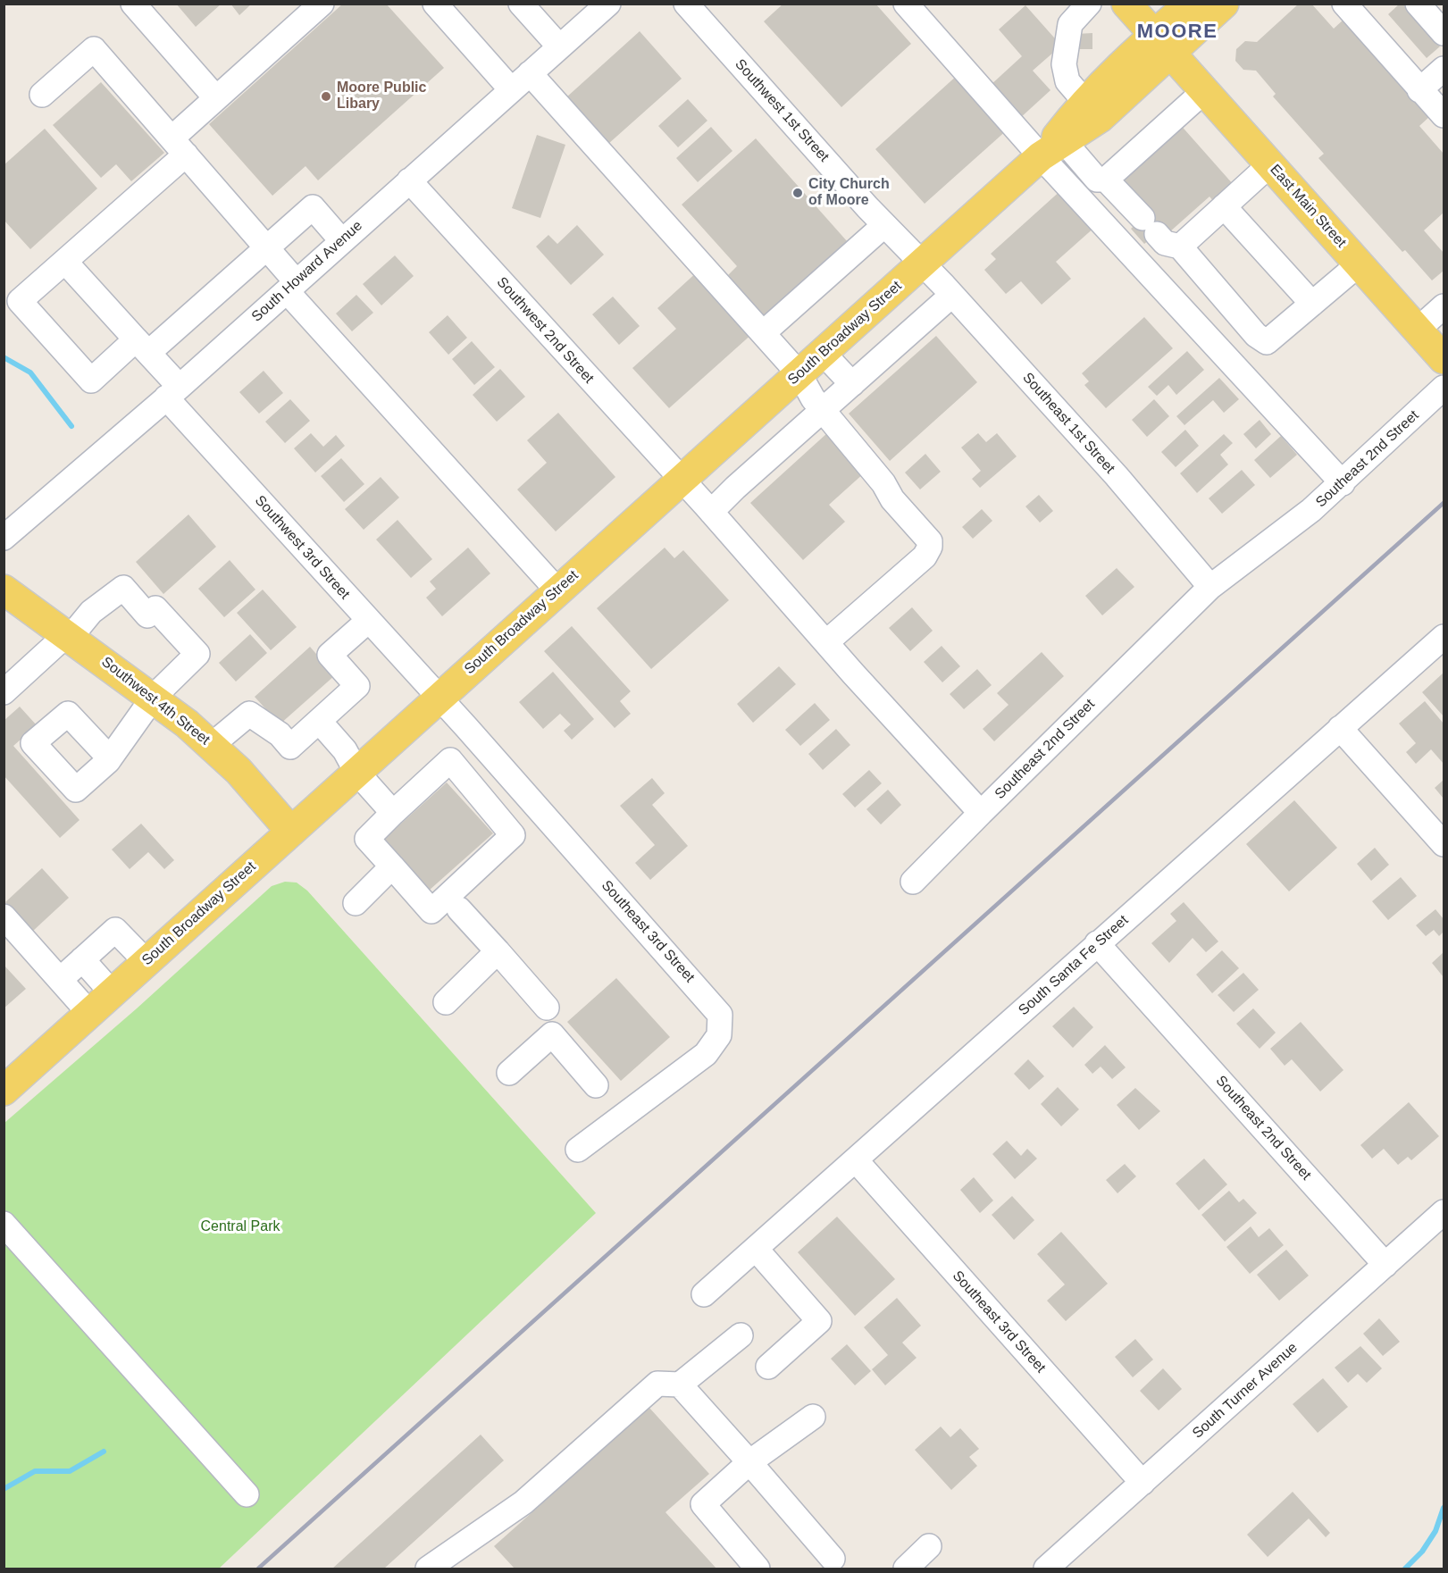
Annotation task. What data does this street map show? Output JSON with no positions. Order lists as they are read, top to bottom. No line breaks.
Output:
{"streets":{"main road":["East Main Street","South Broadway Street","Southwest 4th Street"],"street":["Southwest 1st Street","South Howard Avenue","Southwest 2nd Street","Southeast 1st Street","Southeast 2nd Street","Southwest 3rd Street","Southeast 3rd Street","South Santa Fe Street","South Turner Avenue"]},"crossings":[["Southwest 1st Street","South Broadway Street"],["Southwest 1st Street","Southeast 1st Street"],["East Main Street","South Broadway Street"],["South Howard Avenue","Southwest 2nd Street"],["South Howard Avenue","Southwest 3rd Street"],["Southwest 2nd Street","South Broadway Street"],["South Broadway Street","Southeast 1st Street"],["South Broadway Street","Southwest 3rd Street"],["South Broadway Street","Southwest 4th Street"],["South Broadway Street","Southeast 3rd Street"],["Southeast 1st Street","Southeast 2nd Street"],["Southeast 2nd Street","South Santa Fe Street"],["Southeast 2nd Street","South Turner Avenue"],["Southwest 3rd Street","Southeast 3rd Street"],["Southeast 3rd Street","South Santa Fe Street"],["Southeast 3rd Street","South Turner Avenue"]],"districts":["MOORE"],"parks":["Central Park"],"places":["Moore Public Libary","City Church of Moore"]}
